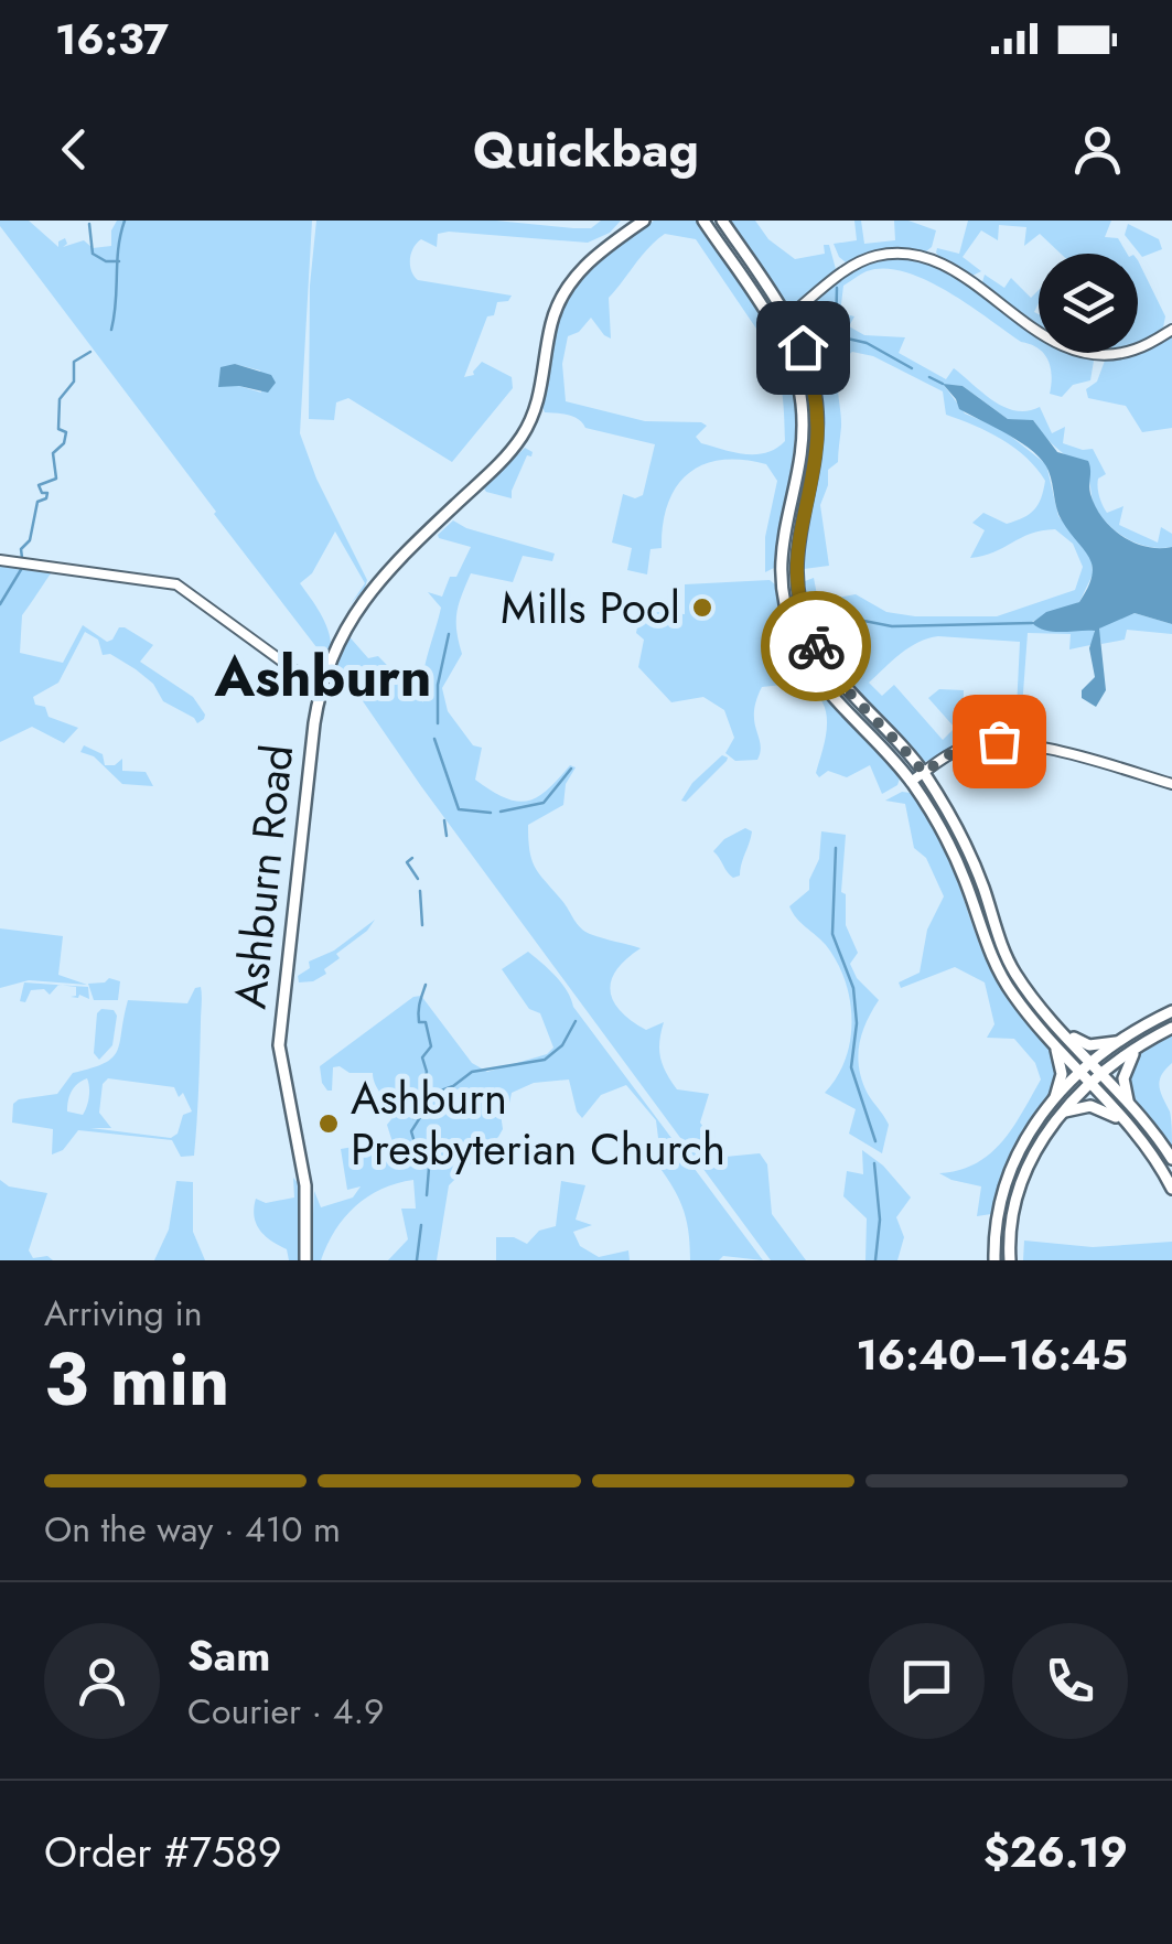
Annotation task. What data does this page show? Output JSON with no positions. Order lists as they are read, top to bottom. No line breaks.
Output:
{"streets":{"main road":["Ashburn Road"]},"districts":["Ashburn"],"places":["Mills Pool","Ashburn Presbyterian Church"],"page":{"status":"16:37","header":"Quickbag","heading":["3 min","Arriving in","16:40–16:45"],"panel":["Sam","Courier · 4.9","Order #7589","$26.19"],"bar":"On the way · 410 m"}}
